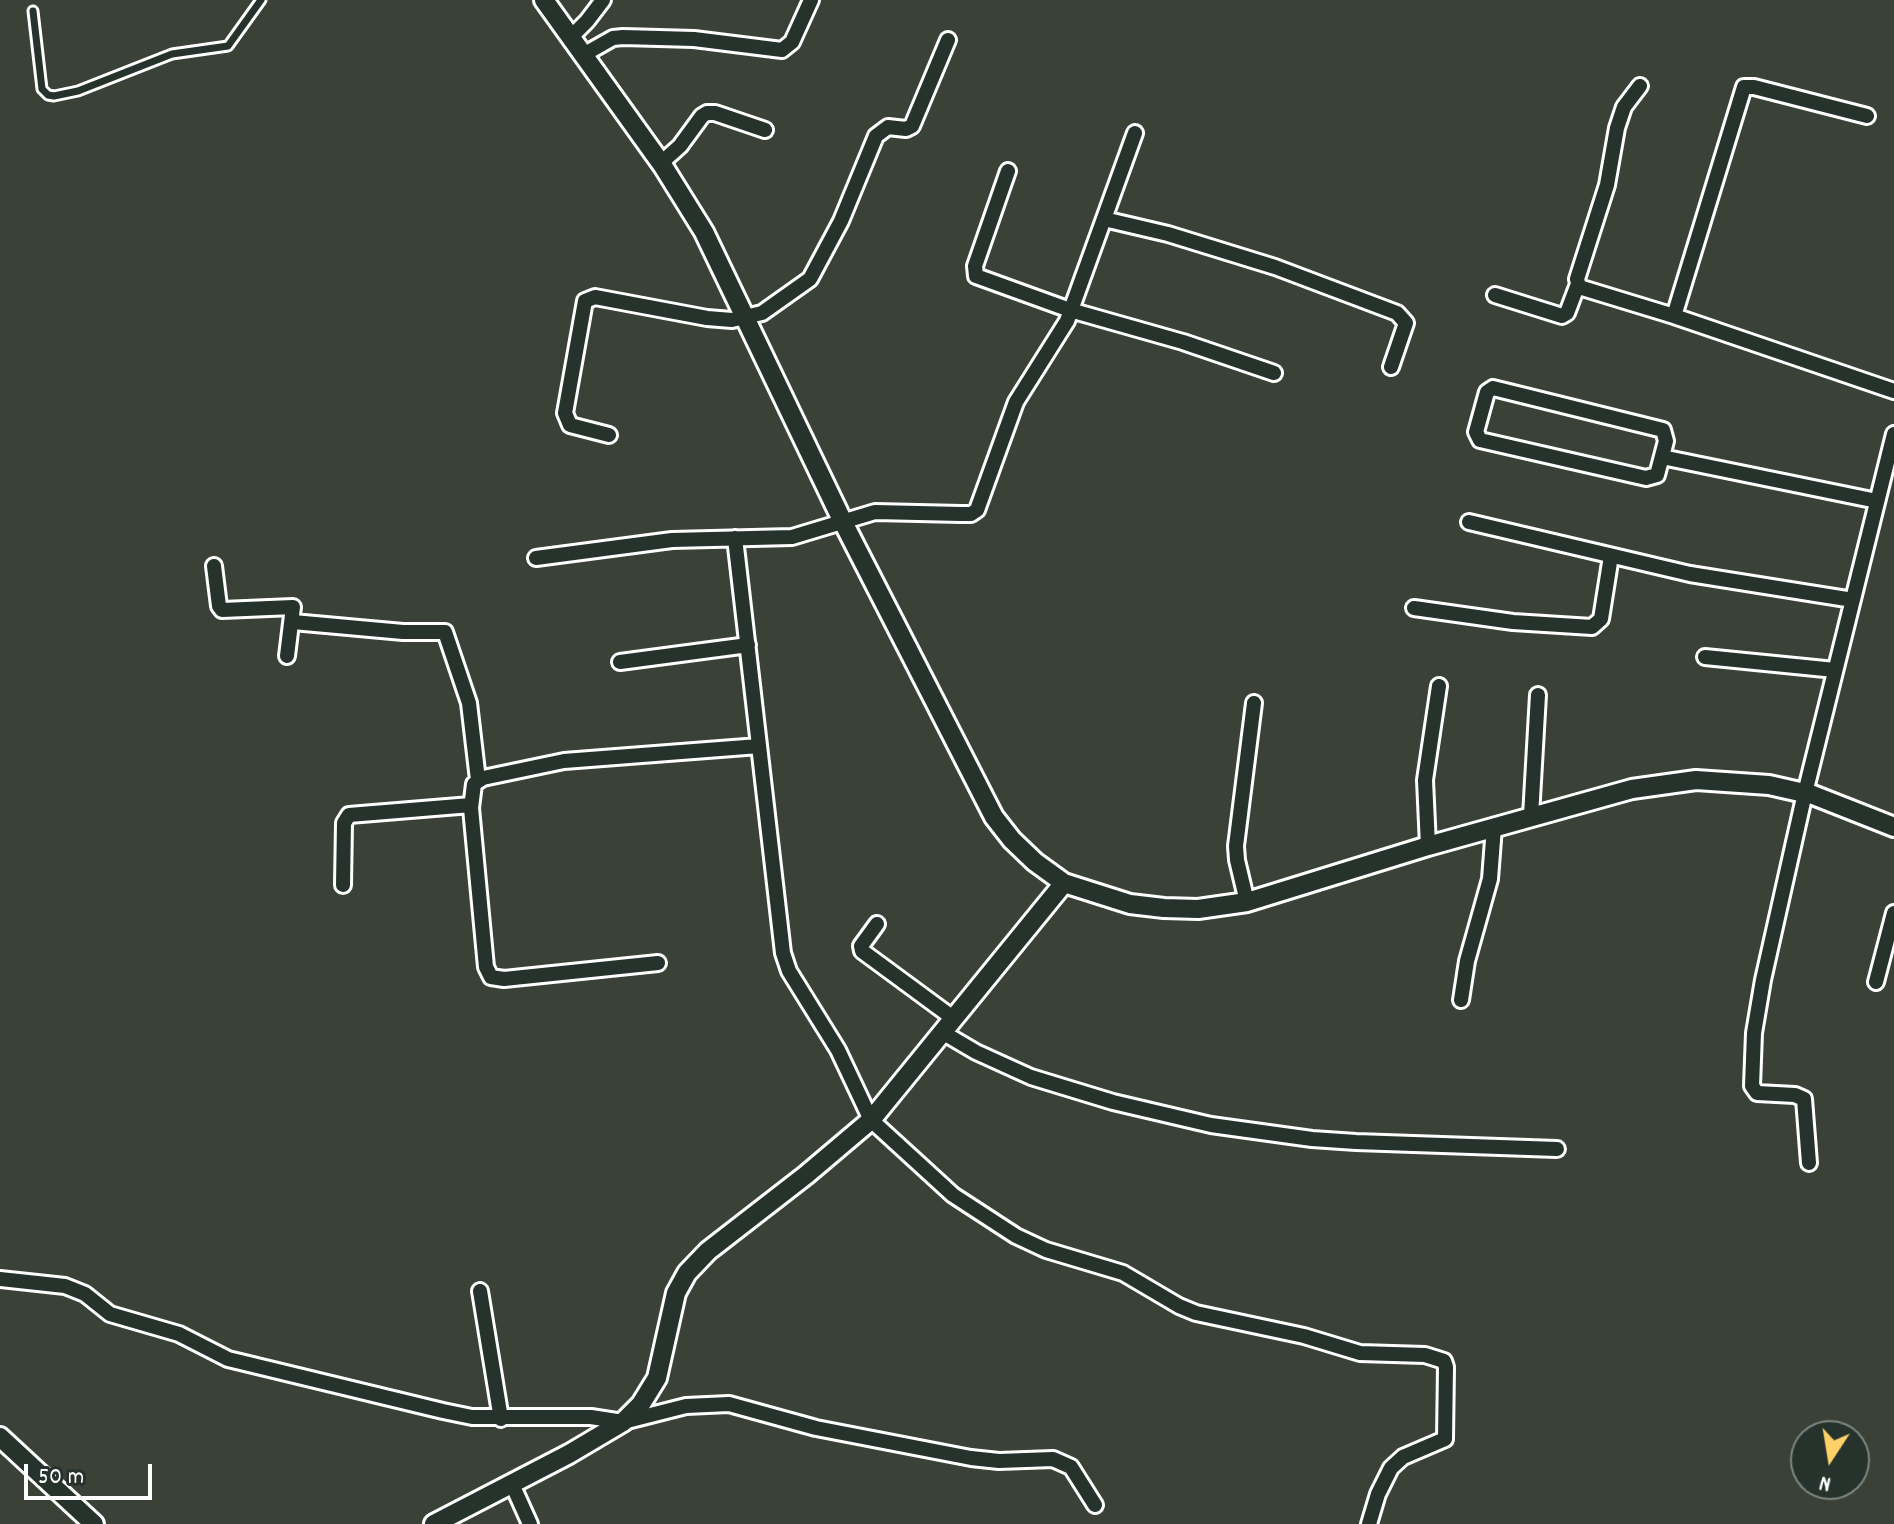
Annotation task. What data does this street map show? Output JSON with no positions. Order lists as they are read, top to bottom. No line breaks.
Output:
{"scale_bar":"50 m","north":"bottom"}
